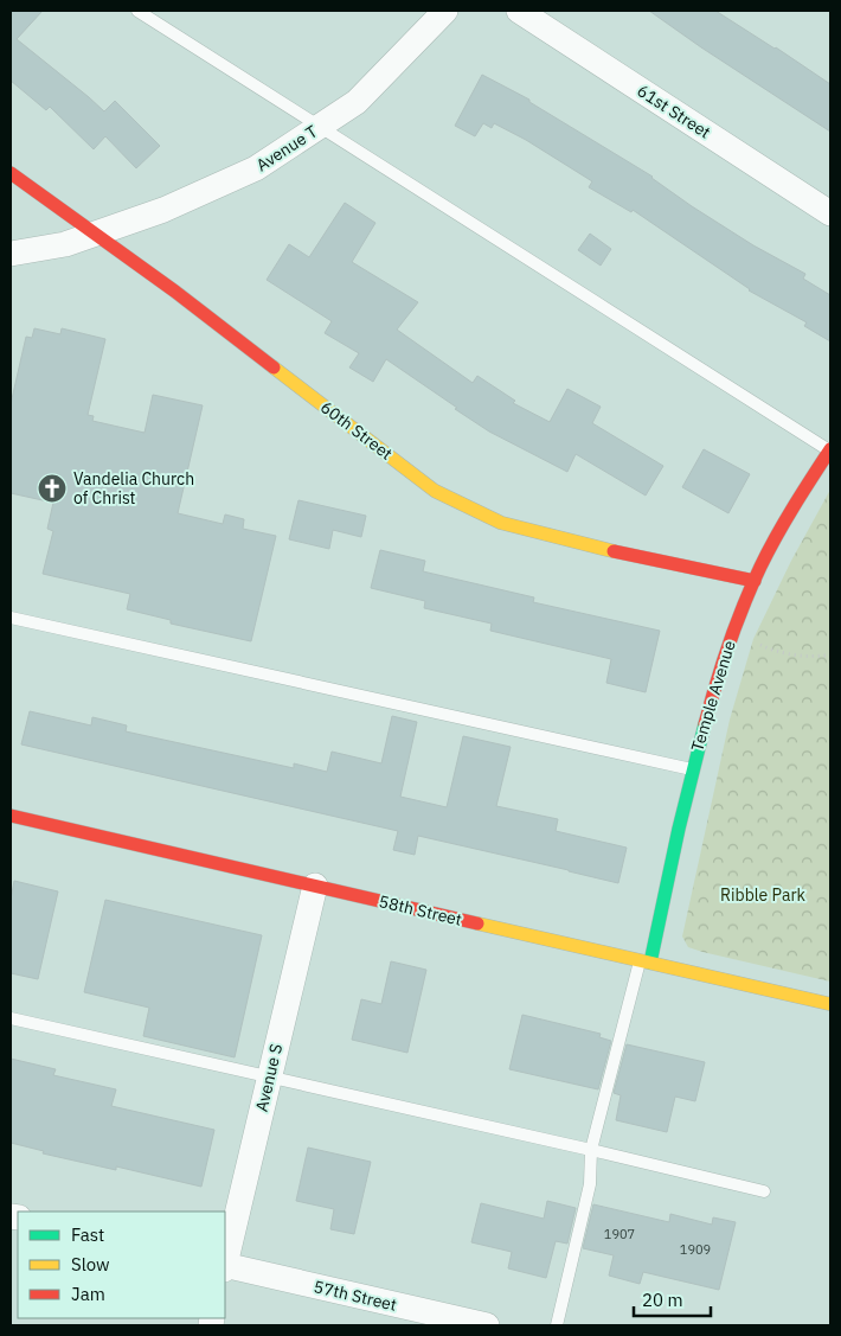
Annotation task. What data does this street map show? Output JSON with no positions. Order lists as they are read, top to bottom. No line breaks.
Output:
{"streets":{"street":["61st Street","Avenue T","60th Street","Temple Avenue","58th Street","Avenue S","57th Street"]},"crossings":[["Avenue T","60th Street"],["60th Street","Temple Avenue"],["Temple Avenue","58th Street"],["58th Street","Avenue S"]],"parks":["Ribble Park"],"places":{"church":["Vandelia Church of Christ"]},"house_numbers":["1907","1909"],"legend":["Fast","Slow","Jam"],"scale_bar":"20 m"}
